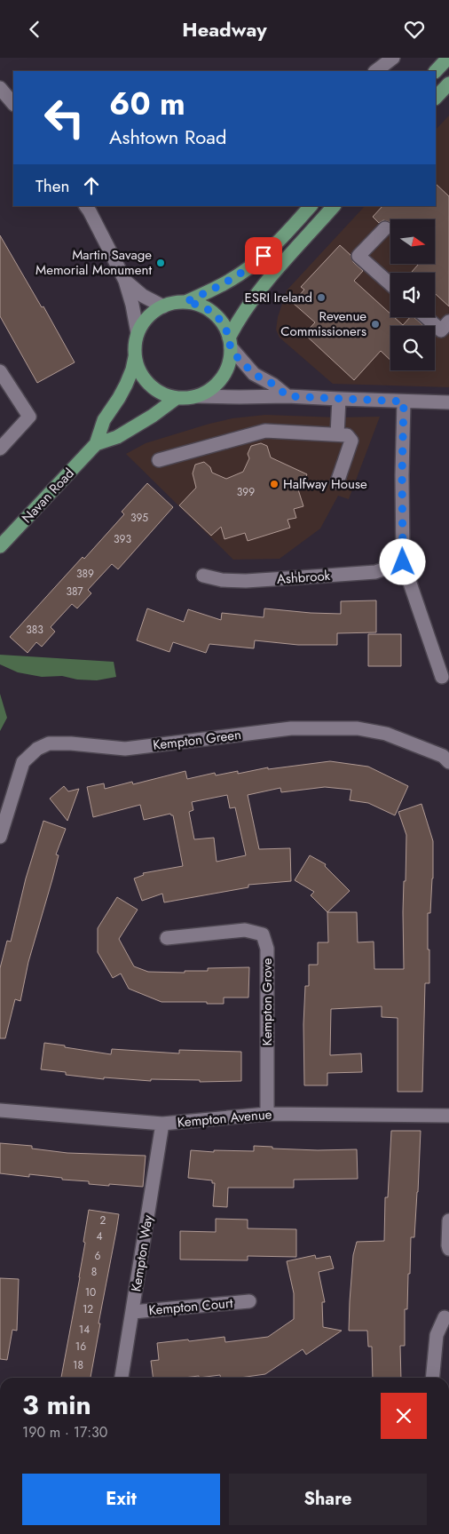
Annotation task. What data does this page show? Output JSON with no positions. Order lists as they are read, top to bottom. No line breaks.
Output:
{"streets":{"main road":["Navan Road"],"street":["Ashbrook","Kempton Green","Kempton Grove","Kempton Avenue","Kempton Way","Kempton Court"]},"crossings":[["Kempton Grove","Kempton Avenue"],["Kempton Avenue","Kempton Way"],["Kempton Way","Kempton Court"]],"places":["Martin Savage Memorial Monument","ESRI Ireland","Revenue Commissioners","Halfway House"],"house_numbers":["399","395","393","389","387","383","2","4","6","8","10","12","14","16","18"],"north":"right","page":{"header":"Headway","turn":["60 m","Ashtown Road"],"then":"Then","heading":["3 min","190 m · 17:30"],"buttons":["Exit","Share"]}}
